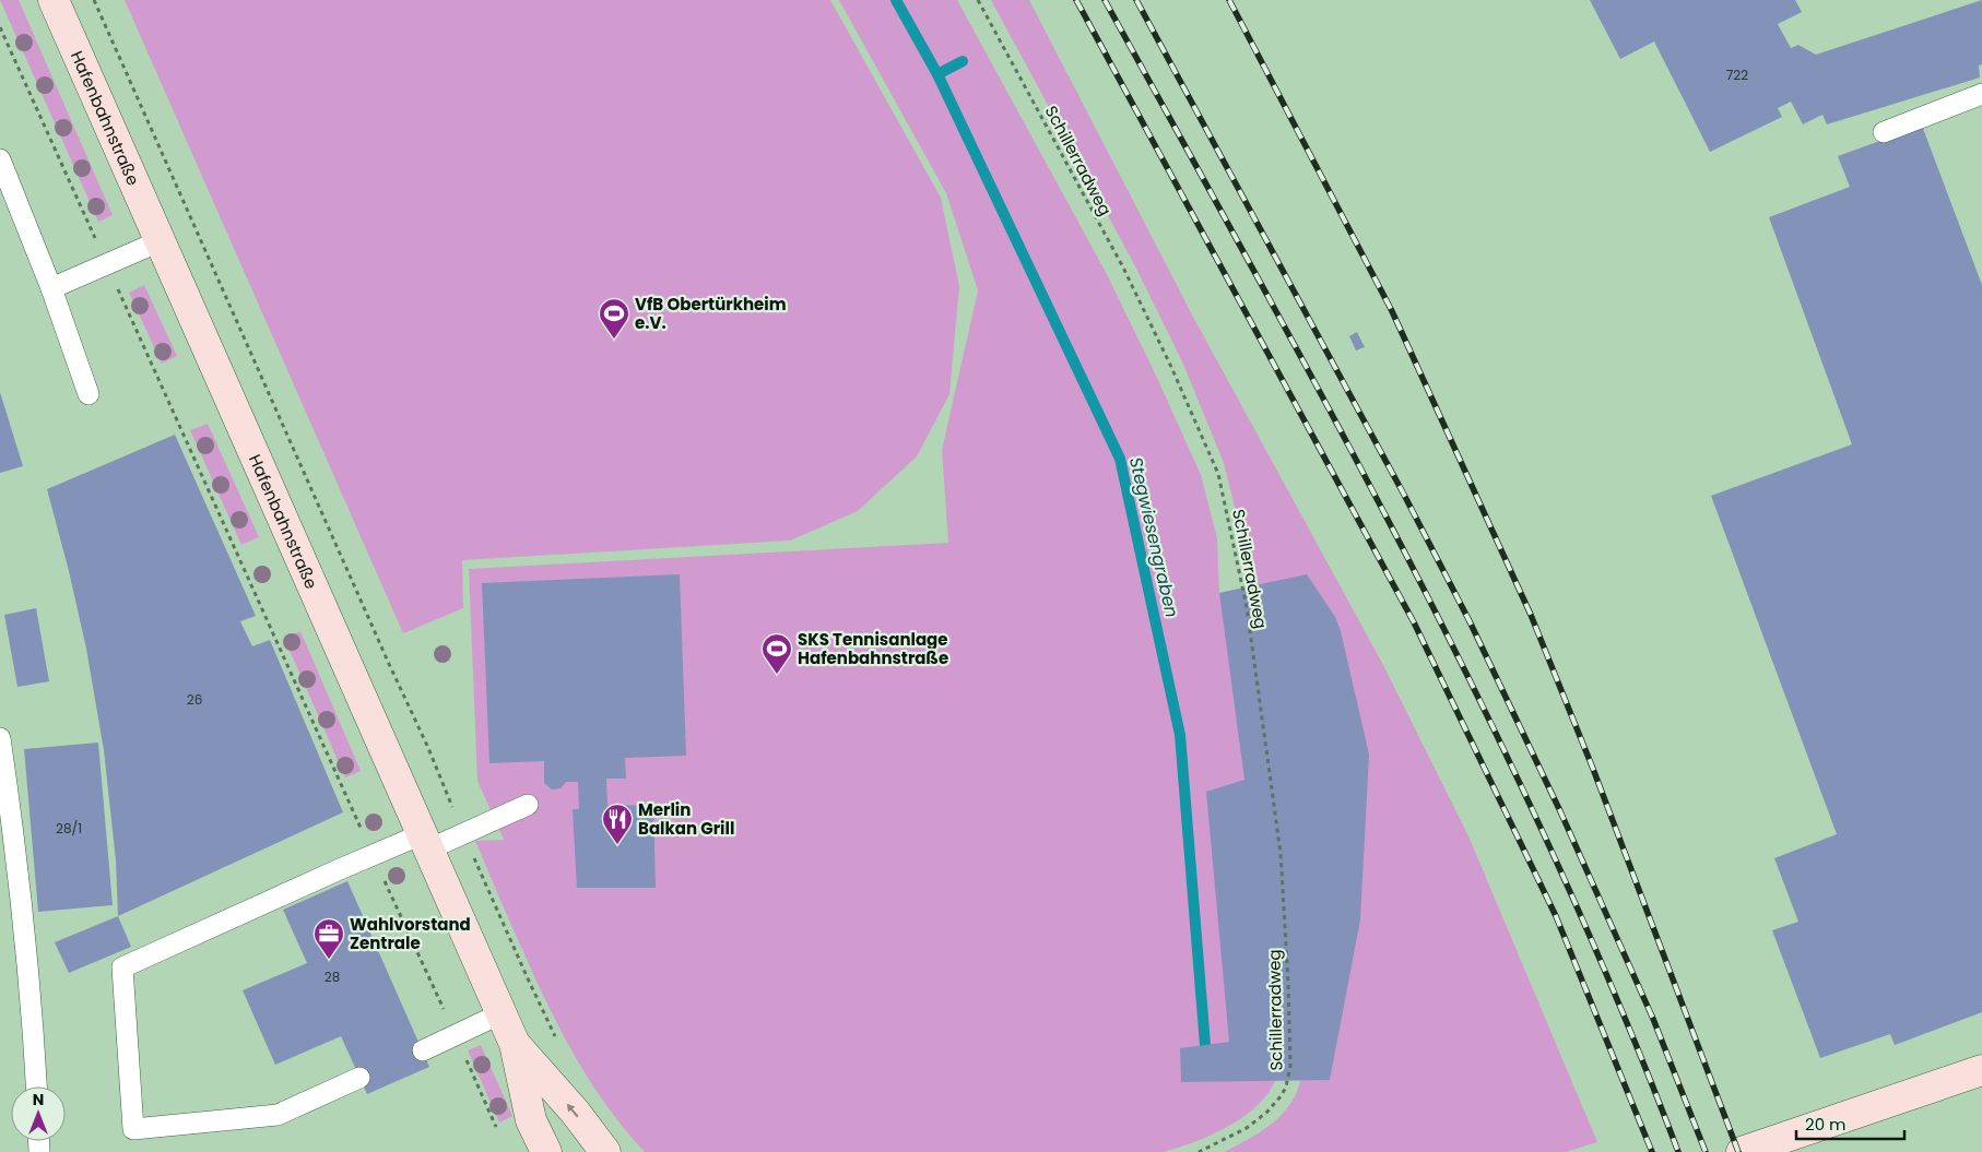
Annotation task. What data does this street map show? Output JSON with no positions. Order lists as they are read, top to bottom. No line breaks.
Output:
{"streets":{"main road":["Hafenbahnstraße"],"path":["Schillerradweg"]},"water":["Stegwiesengraben"],"places":{"sports":["VfB Obertürkheim e.V.","SKS Tennisanlage Hafenbahnstraße"],"restaurant":["Merlin Balkan Grill"],"office":["Wahlvorstand Zentrale"]},"house_numbers":["722","26","28/1","28"],"scale_bar":"20 m","north":"top"}
